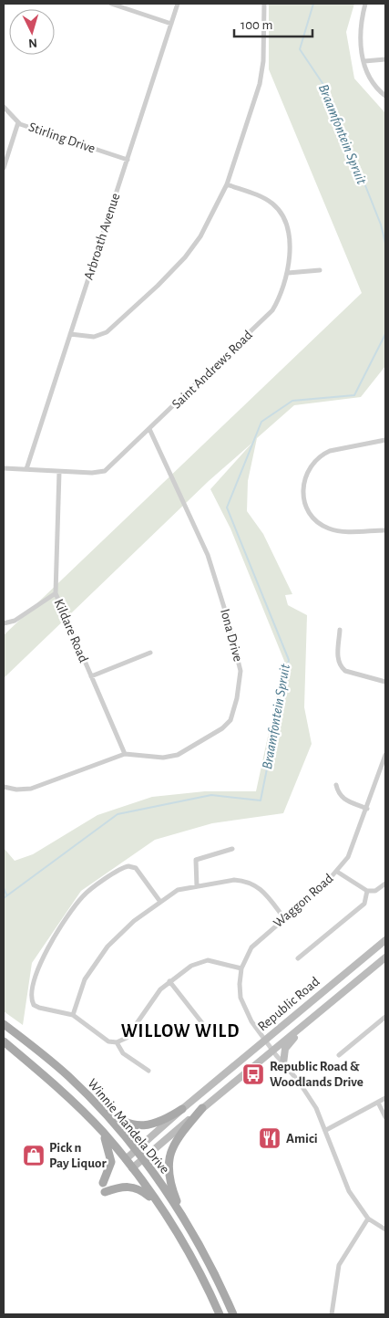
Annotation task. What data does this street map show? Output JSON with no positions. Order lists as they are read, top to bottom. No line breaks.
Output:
{"streets":{"main road":["Republic Road","Winnie Mandela Drive"],"street":["Stirling Drive","Arbroath Avenue","Saint Andrews Road","Kildare Road","Iona Drive","Waggon Road"]},"crossings":[["Stirling Drive","Arbroath Avenue"],["Arbroath Avenue","Saint Andrews Road"],["Saint Andrews Road","Kildare Road"],["Saint Andrews Road","Iona Drive"],["Kildare Road","Iona Drive"],["Waggon Road","Republic Road"],["Republic Road","Winnie Mandela Drive"]],"districts":["WILLOW WILD"],"water":["Braamfontein Spruit"],"places":{"bus stop":["Republic Road & Woodlands Drive"],"restaurant":["Amici"],"shop":["Pick n Pay Liquor"]},"scale_bar":"100 m","north":"bottom"}
